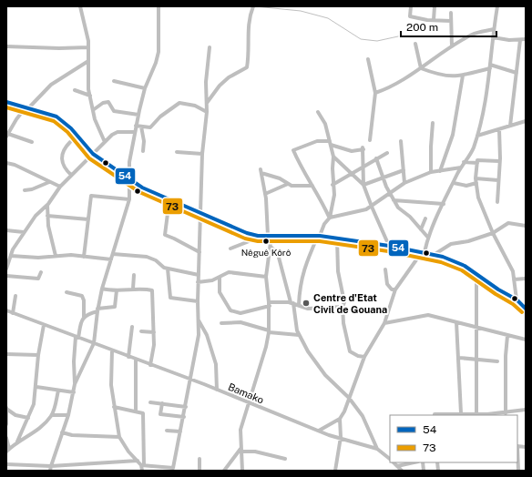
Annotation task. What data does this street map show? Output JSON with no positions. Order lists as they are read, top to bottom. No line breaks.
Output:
{"streets":{"street":["Bamako"]},"places":["Nêguê Kôrô","Centre d'Etat Civil de Gouana"],"lines":["transit line 54","transit line 73"],"legend":["54","73"],"scale_bar":"200 m"}
